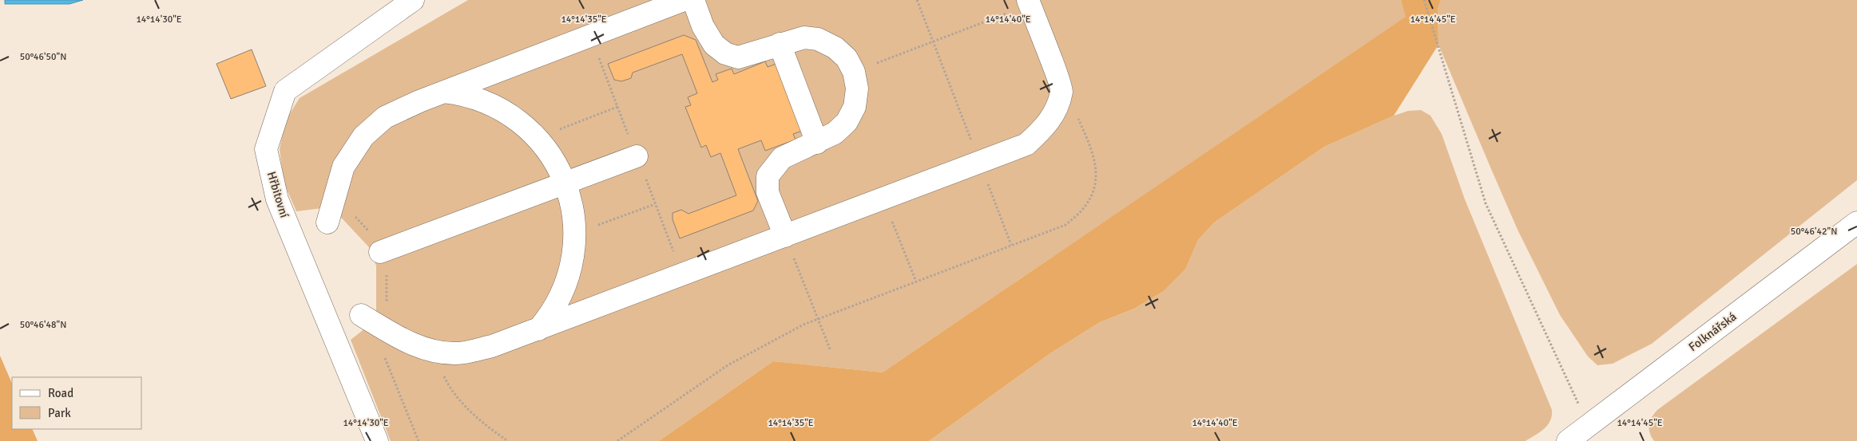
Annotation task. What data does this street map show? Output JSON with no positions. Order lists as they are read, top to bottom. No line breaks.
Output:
{"streets":{"street":["Hřbitovní","Folknářská"]},"legend":["Road","Park"],"coordinates":["14°14'30\"E","14°14'35\"E","14°14'40\"E","14°14'45\"E","50°46'50\"N","50°46'42\"N","50°46'48\"N"]}
